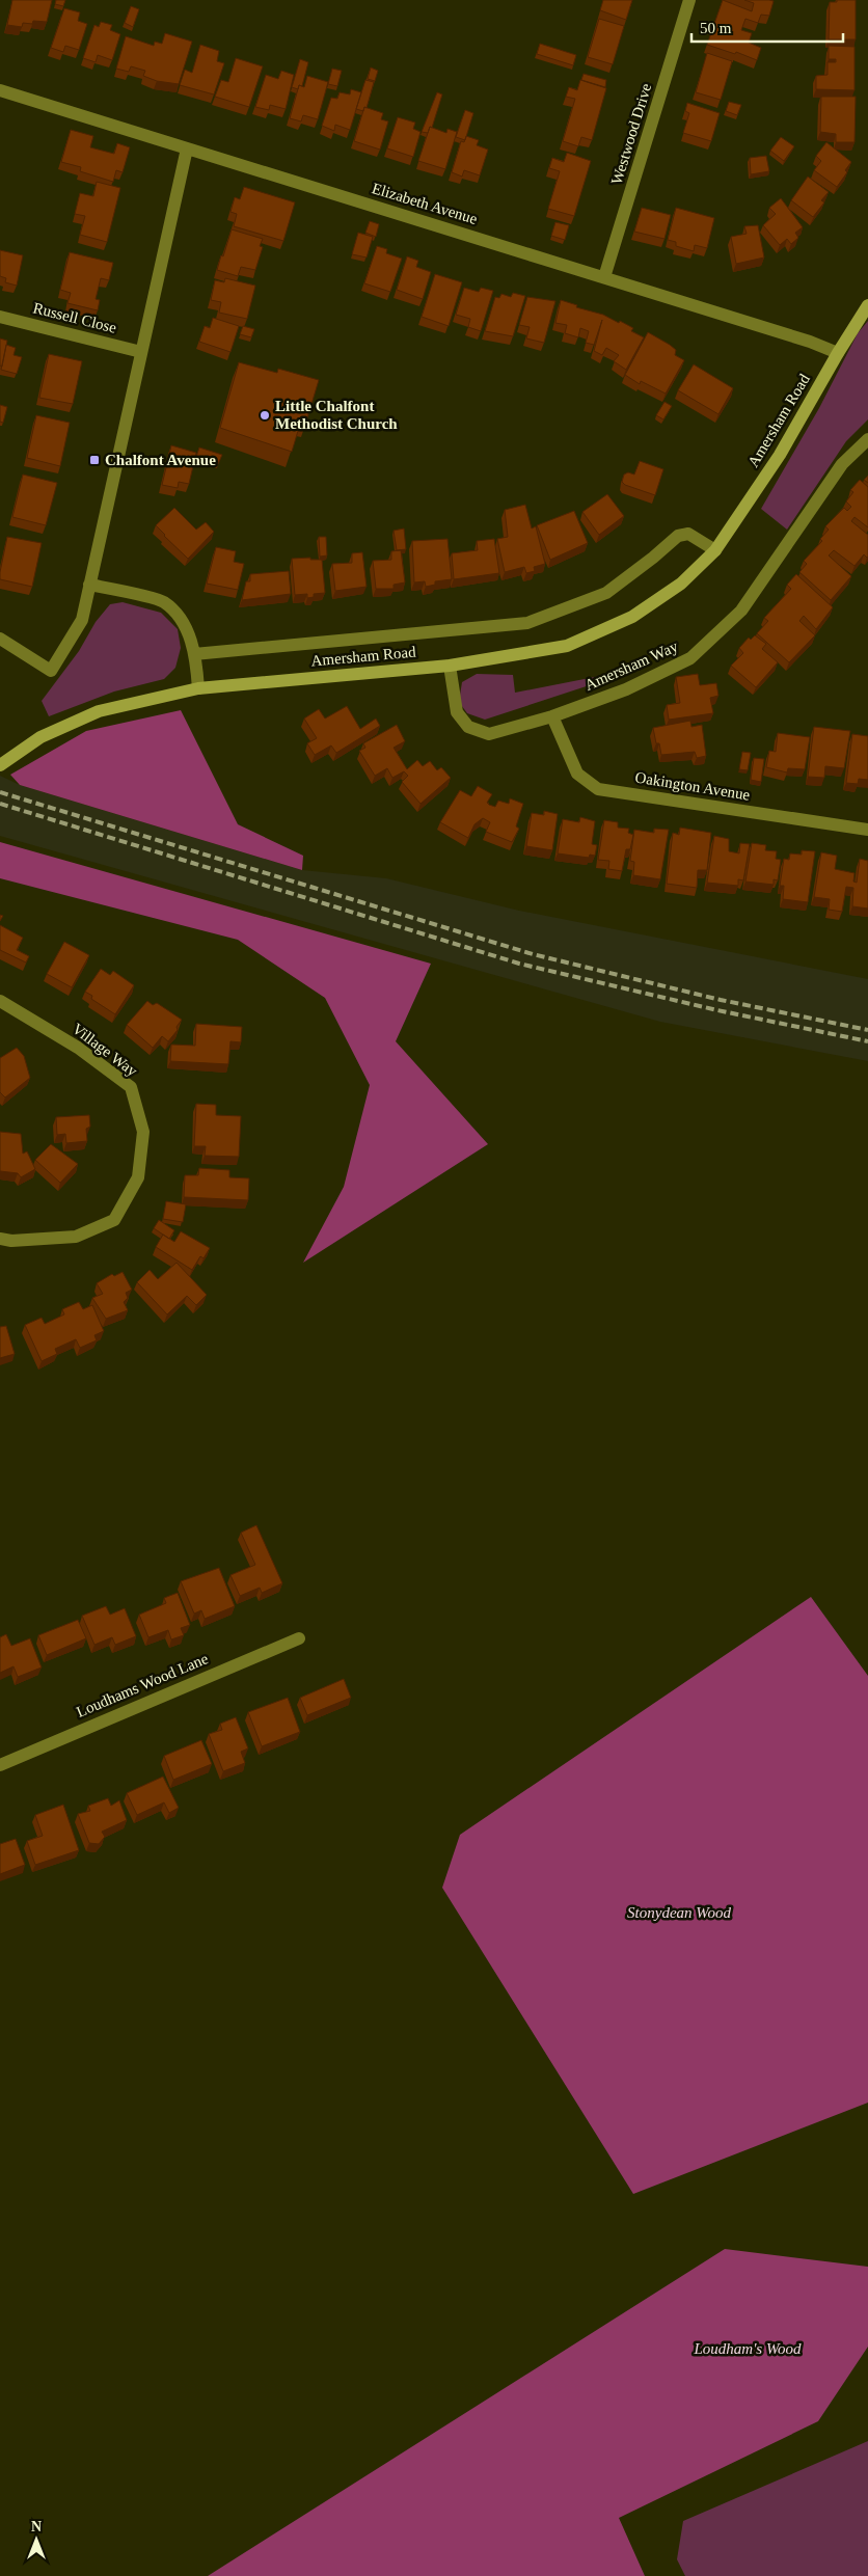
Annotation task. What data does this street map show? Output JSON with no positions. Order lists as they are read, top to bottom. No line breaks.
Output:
{"streets":{"main road":["Amersham Road"],"street":["Westwood Drive","Elizabeth Avenue","Russell Close","Amersham Way","Oakington Avenue","Village Way","Loudhams Wood Lane"]},"crossings":[["Westwood Drive","Elizabeth Avenue"],["Elizabeth Avenue","Amersham Road"],["Amersham Road","Amersham Way"],["Amersham Way","Oakington Avenue"]],"parks":["Stonydean Wood","Loudham's Wood"],"places":{"other":["Little Chalfont Methodist Church"],"transit":["Chalfont Avenue"]},"scale_bar":"50 m","north":"top"}
